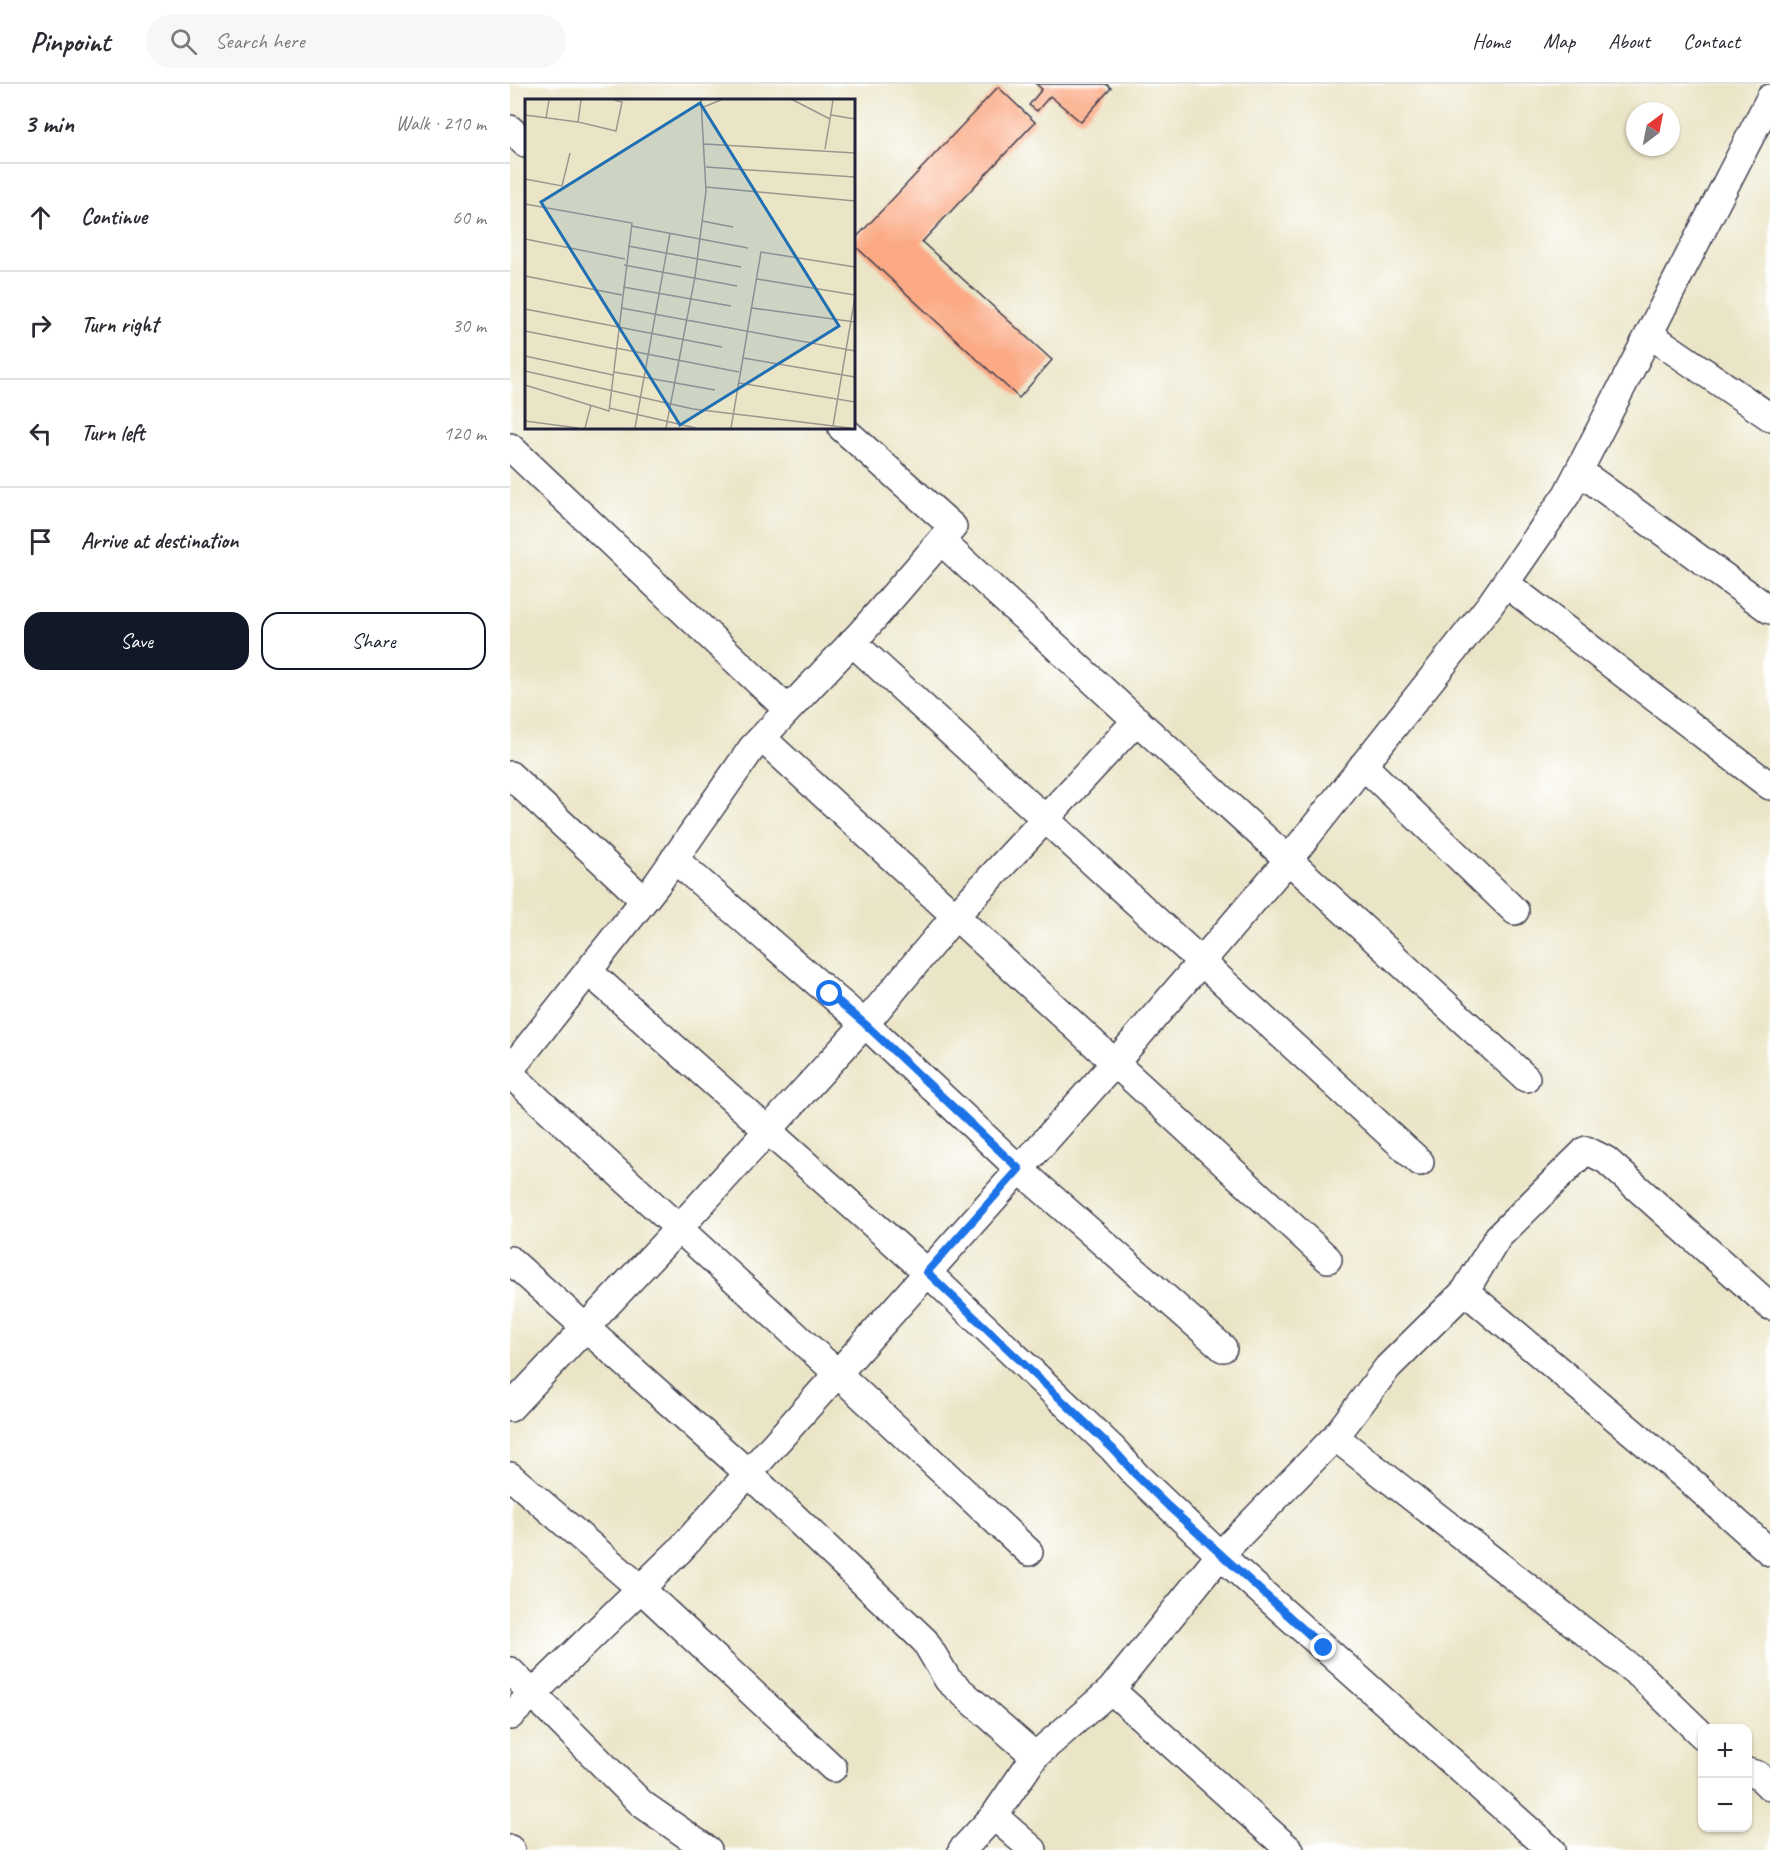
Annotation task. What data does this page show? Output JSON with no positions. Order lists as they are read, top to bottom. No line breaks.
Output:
{"north":"top right","page":{"header":"Pinpoint","search":"Search here","nav":["Home","Map","About","Contact"],"heading":["3 min","Walk · 210 m"],"list":[["Continue","60 m"],["Turn right","30 m"],["Turn left","120 m"],"Arrive at destination"],"buttons":["Save","Share"],"map_buttons":["+","−"]}}
